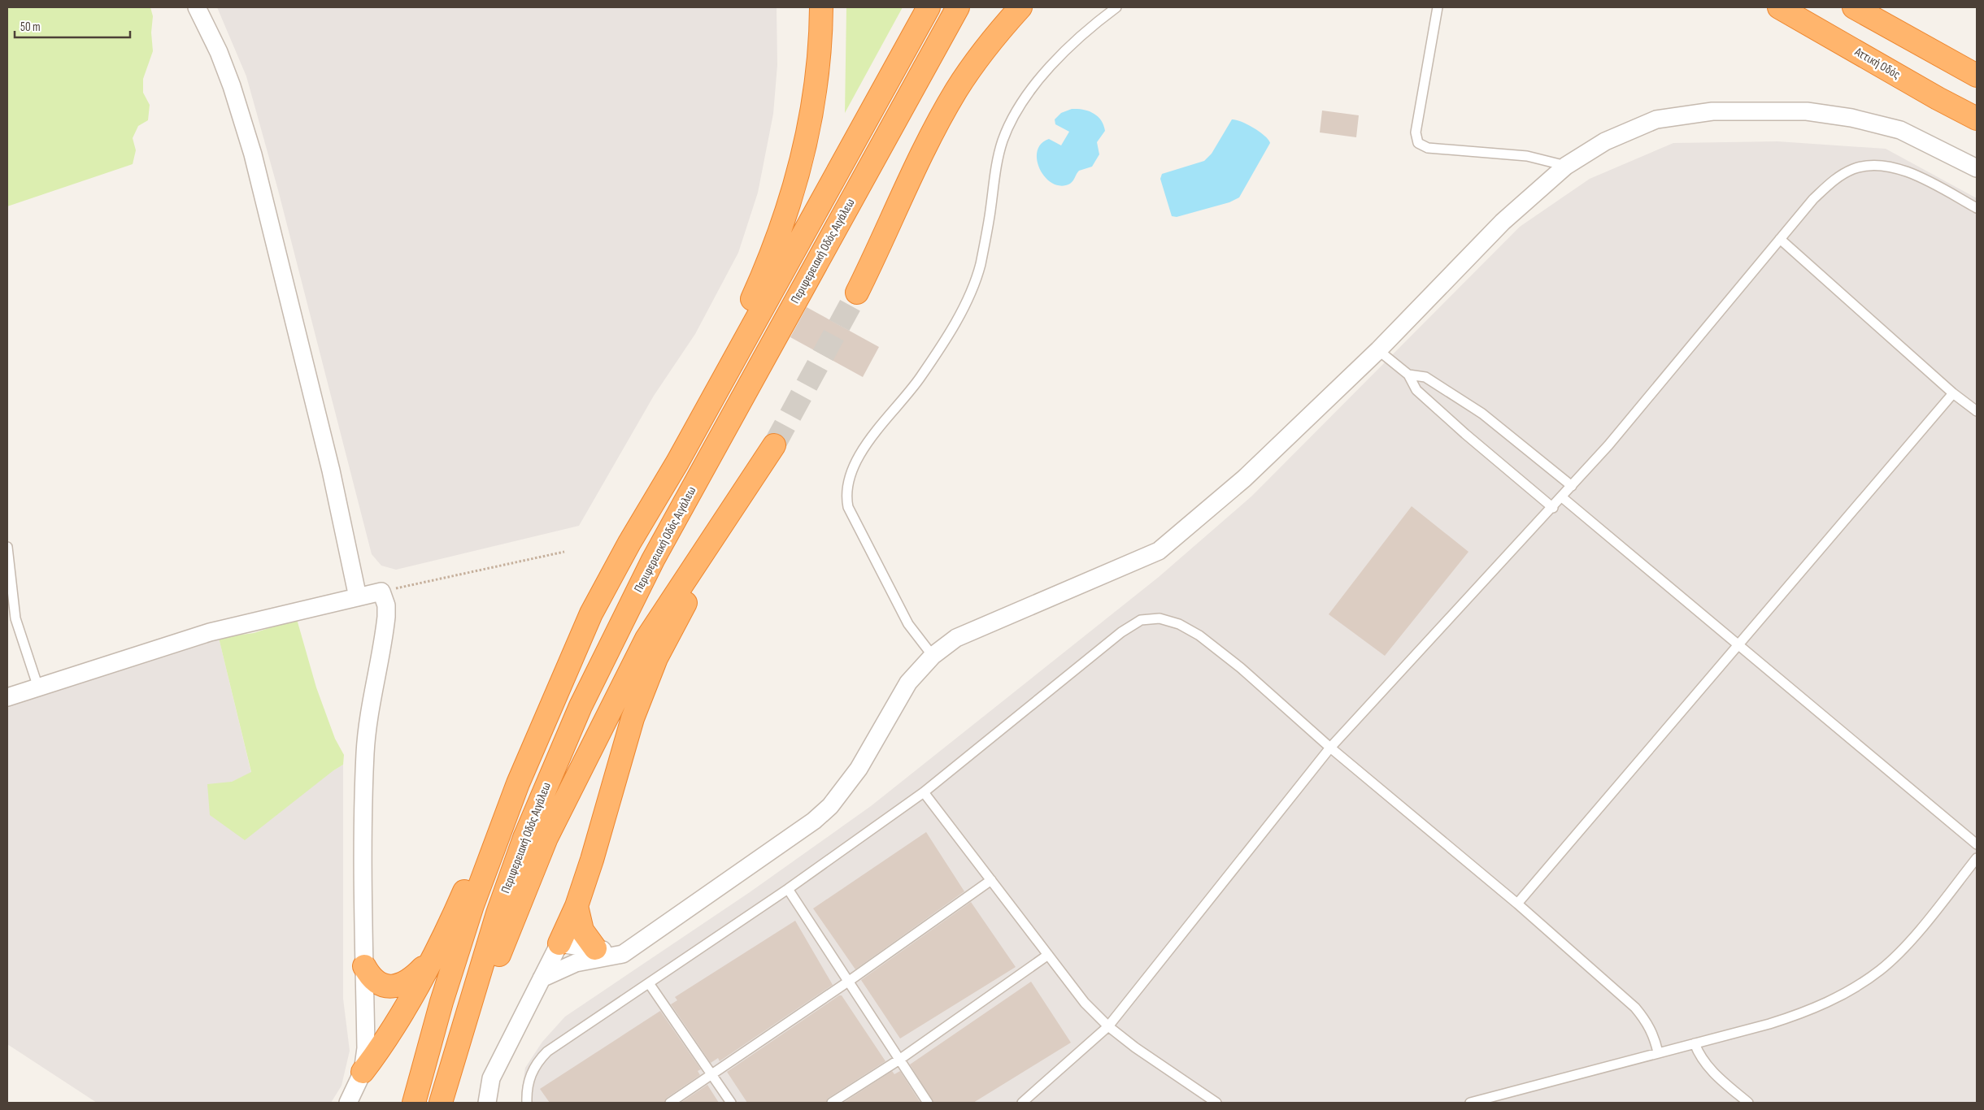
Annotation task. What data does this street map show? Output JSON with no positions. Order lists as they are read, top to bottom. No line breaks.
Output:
{"streets":{"highway":["Αττική Οδός","Περιφερειακή Οδός Αιγάλεω"]},"scale_bar":"50 m"}
